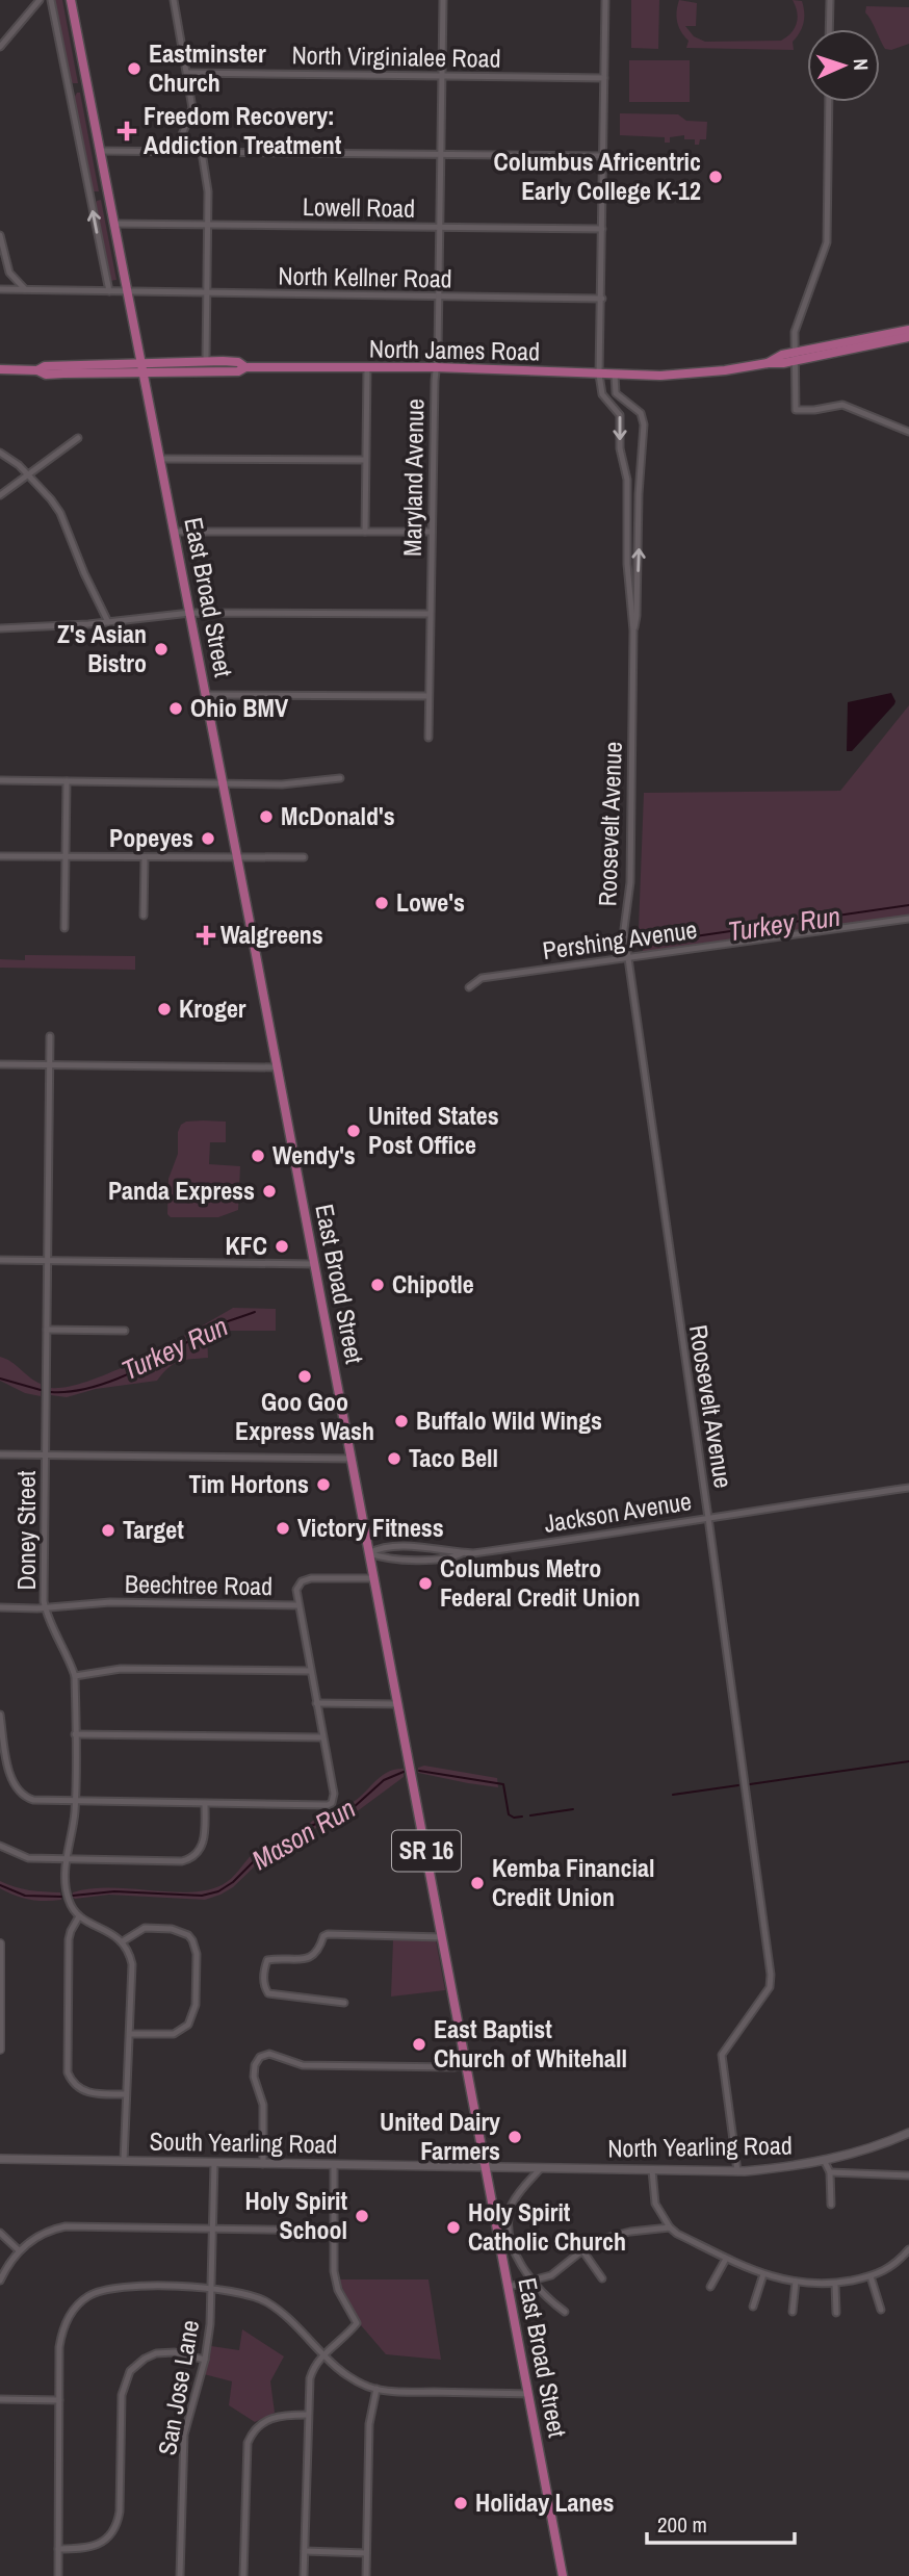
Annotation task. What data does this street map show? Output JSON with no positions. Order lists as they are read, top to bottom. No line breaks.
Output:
{"streets":{"main road":["North James Road","East Broad Street","SR 16"],"street":["North Virginialee Road","Lowell Road","North Kellner Road","Maryland Avenue","Roosevelt Avenue","Pershing Avenue","Jackson Avenue","Doney Street","Beechtree Road","South Yearling Road","North Yearling Road","San Jose Lane"]},"crossings":[["North Virginialee Road","Maryland Avenue"],["Lowell Road","Maryland Avenue"],["Lowell Road","East Broad Street"],["North Kellner Road","Maryland Avenue"],["North Kellner Road","East Broad Street"],["North James Road","Maryland Avenue"],["North James Road","East Broad Street"],["North James Road","Roosevelt Avenue"],["East Broad Street","Jackson Avenue"],["East Broad Street","Beechtree Road"],["East Broad Street","South Yearling Road"],["East Broad Street","North Yearling Road"],["Roosevelt Avenue","Pershing Avenue"],["Roosevelt Avenue","Jackson Avenue"],["Roosevelt Avenue","North Yearling Road"],["Doney Street","Beechtree Road"],["South Yearling Road","North Yearling Road"],["South Yearling Road","San Jose Lane"]],"water":["Turkey Run","Mason Run"],"places":{"other":["Eastminster Church","Columbus Africentric Early College K-12","Z's Asian Bistro","Ohio BMV","McDonald's","Popeyes","Lowe's","Kroger","United States Post Office","Wendy's","Panda Express","KFC","Chipotle","Goo Goo Express Wash","Buffalo Wild Wings","Taco Bell","Tim Hortons","Victory Fitness","Target","Columbus Metro Federal Credit Union","Kemba Financial Credit Union","East Baptist Church of Whitehall","United Dairy Farmers","Holy Spirit School","Holy Spirit Catholic Church","Holiday Lanes"],"health":["Freedom Recovery: Addiction Treatment","Walgreens"]},"scale_bar":"200 m","north":"right"}
